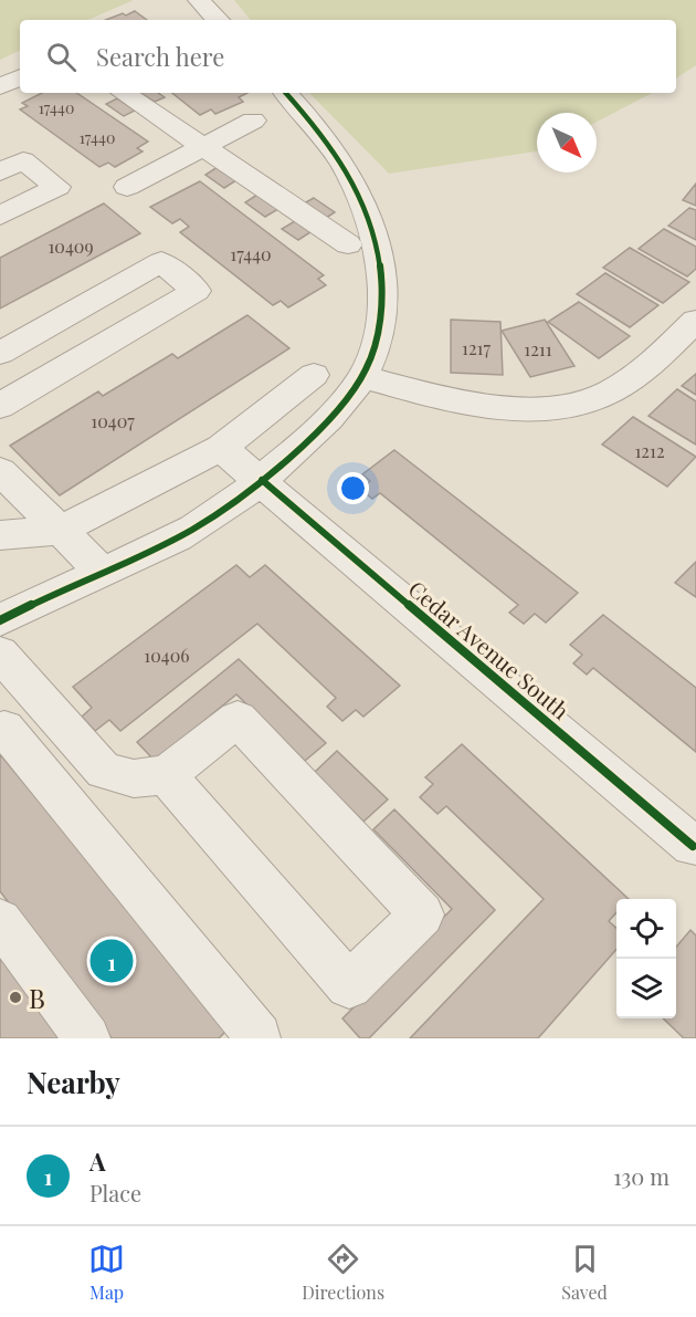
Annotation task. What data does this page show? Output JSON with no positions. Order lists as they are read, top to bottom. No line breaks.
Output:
{"streets":{"street":["Cedar Avenue South"]},"places":["B"],"house_numbers":["17440","17440","10409","17440","1217","1211","10407","1212","10406"],"north":"bottom right","page":{"search":"Search here","pins":"1","heading":"Nearby","list":[{"mark":"1","name":"A","note":"Place","value":"130 m"}],"nav":["Map","Directions","Saved"]}}
